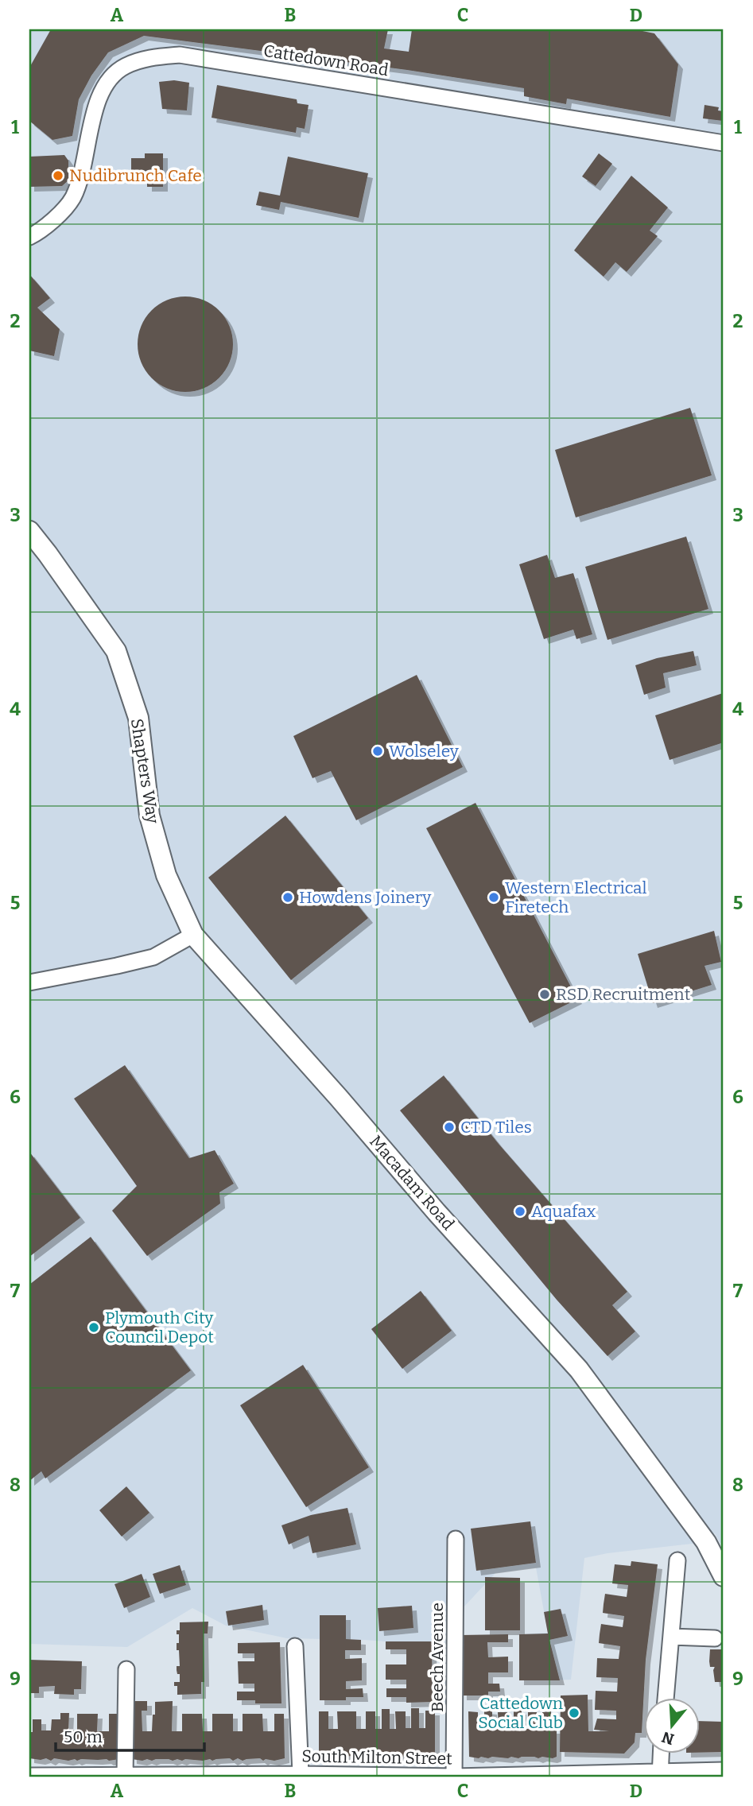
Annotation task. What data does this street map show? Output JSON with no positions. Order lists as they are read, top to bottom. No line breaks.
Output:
{"streets":{"street":["Cattedown Road","Shapters Way","Macadam Road","Beech Avenue","South Milton Street"]},"crossings":[["Shapters Way","Macadam Road"],["Beech Avenue","South Milton Street"]],"places":["Nudibrunch Cafe","Wolseley","Howdens Joinery","Western Electrical Firetech","RSD Recruitment","CTD Tiles","Aquafax","Plymouth City Council Depot","Cattedown Social Club"],"scale_bar":"50 m","north":"bottom","grid":{"columns":["A","B","C","D"],"rows":["1","2","3","4","5","6","7","8","9"]}}
